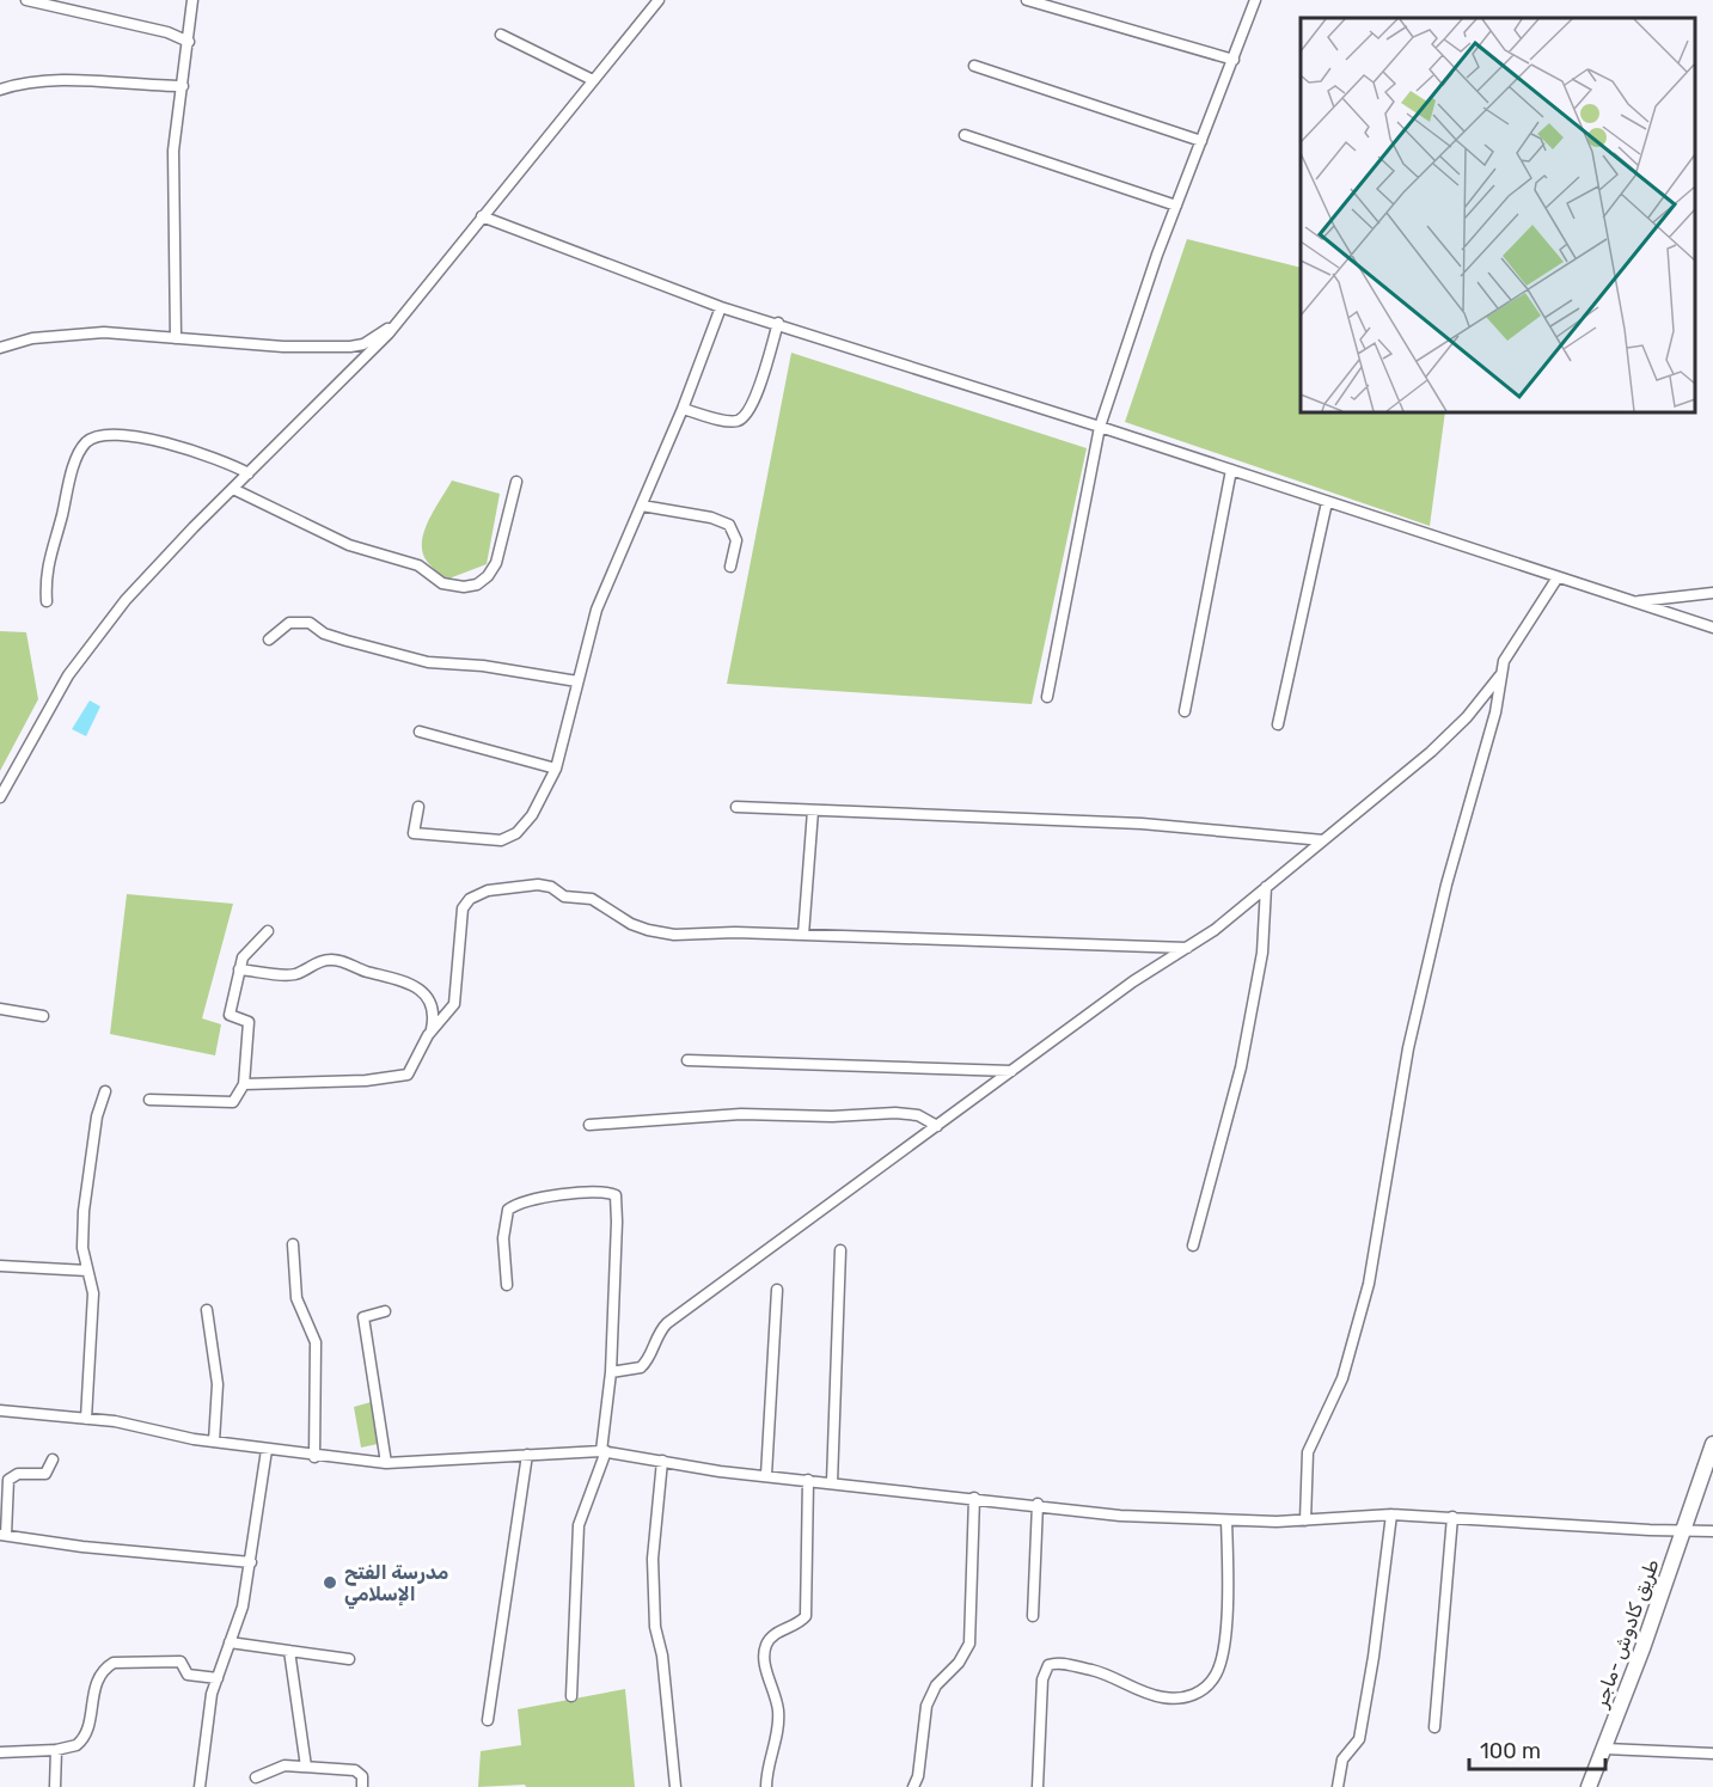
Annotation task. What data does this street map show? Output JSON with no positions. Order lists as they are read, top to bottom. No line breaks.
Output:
{"streets":{"highway":["طريق كادوش -ماجر"]},"places":["مدرسة الفتح الإسلامي"],"scale_bar":"100 m"}
